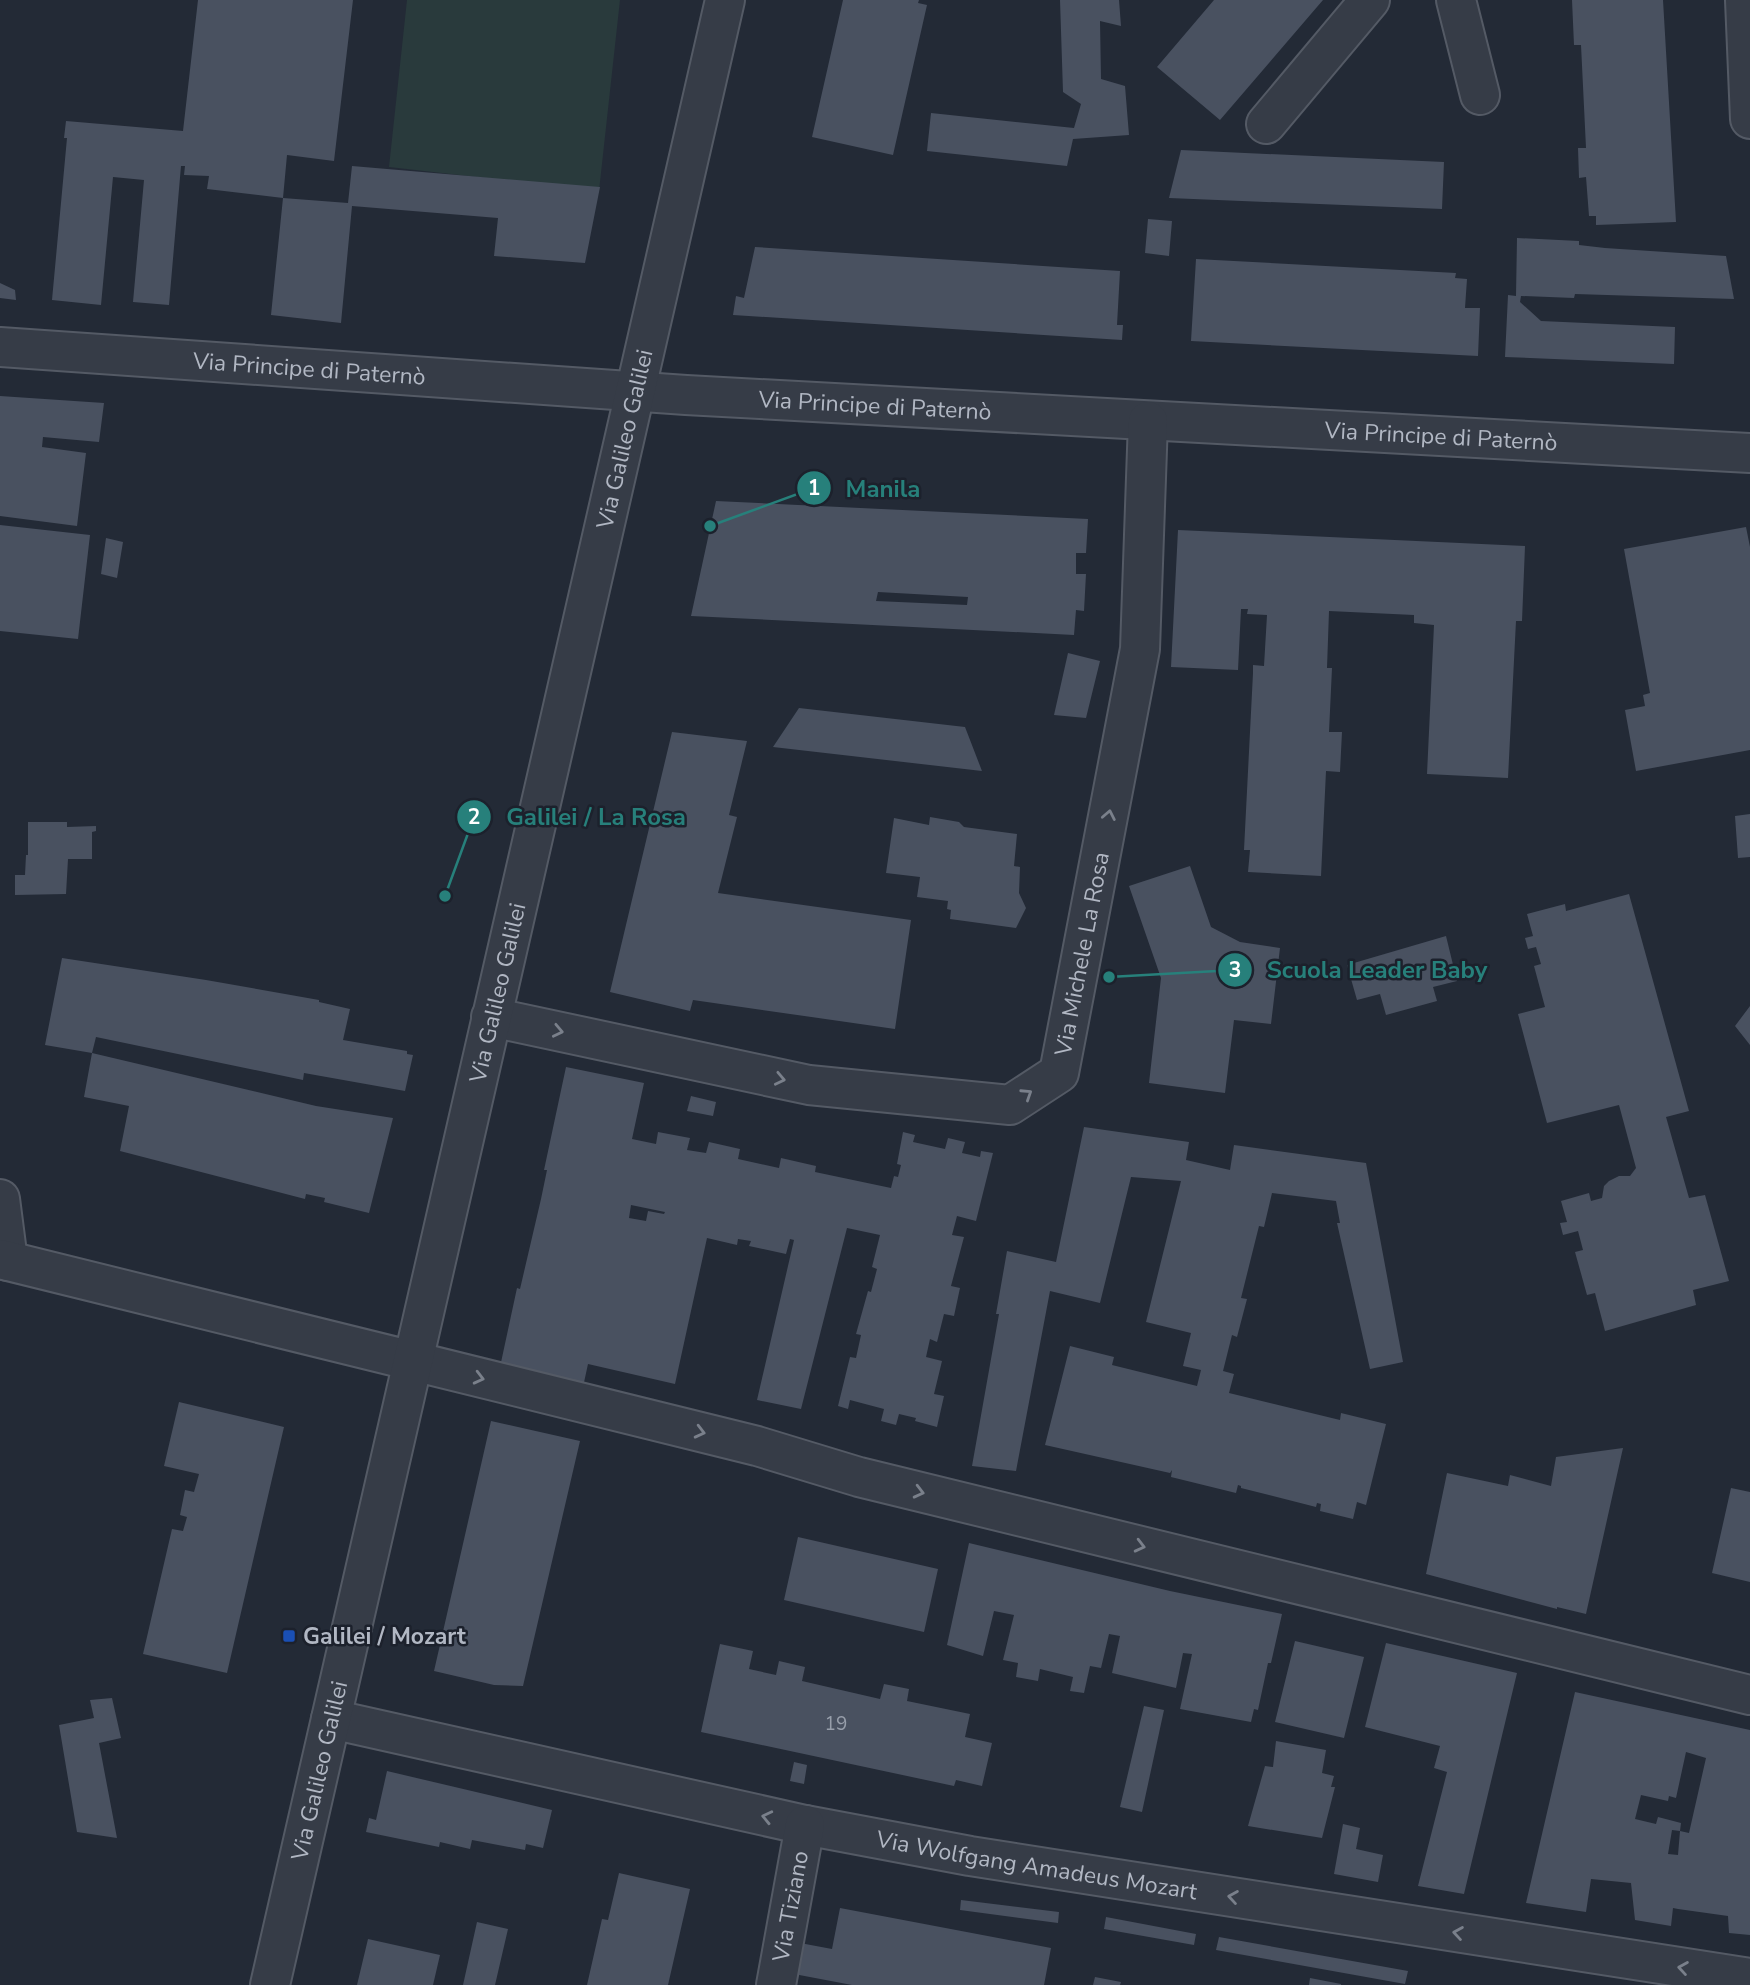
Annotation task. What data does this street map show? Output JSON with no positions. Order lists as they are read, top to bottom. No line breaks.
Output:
{"streets":{"street":["Via Principe di Paternò","Via Galileo Galilei","Via Michele La Rosa","Via Wolfgang Amadeus Mozart","Via Tiziano"]},"crossings":[["Via Principe di Paternò","Via Galileo Galilei"],["Via Principe di Paternò","Via Michele La Rosa"],["Via Galileo Galilei","Via Michele La Rosa"],["Via Galileo Galilei","Via Wolfgang Amadeus Mozart"],["Via Wolfgang Amadeus Mozart","Via Tiziano"]],"places":{"other":["Manila","Galilei / La Rosa","Scuola Leader Baby"],"transit":["Galilei / Mozart"]},"house_numbers":["19"]}
